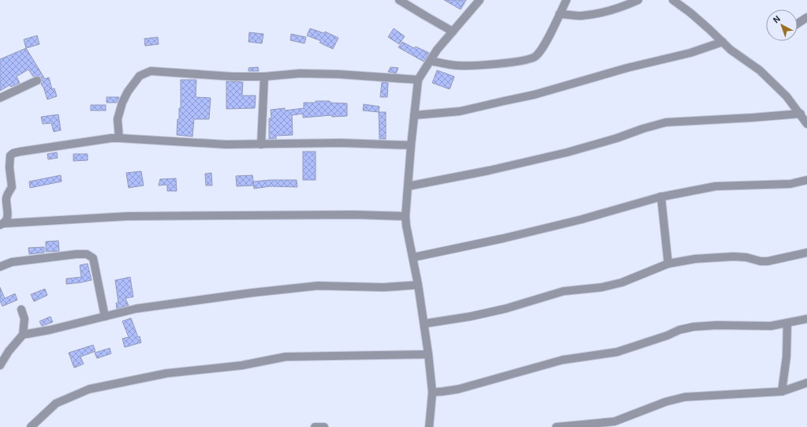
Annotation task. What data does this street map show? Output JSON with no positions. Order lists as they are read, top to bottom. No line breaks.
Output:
{"north":"top left"}
